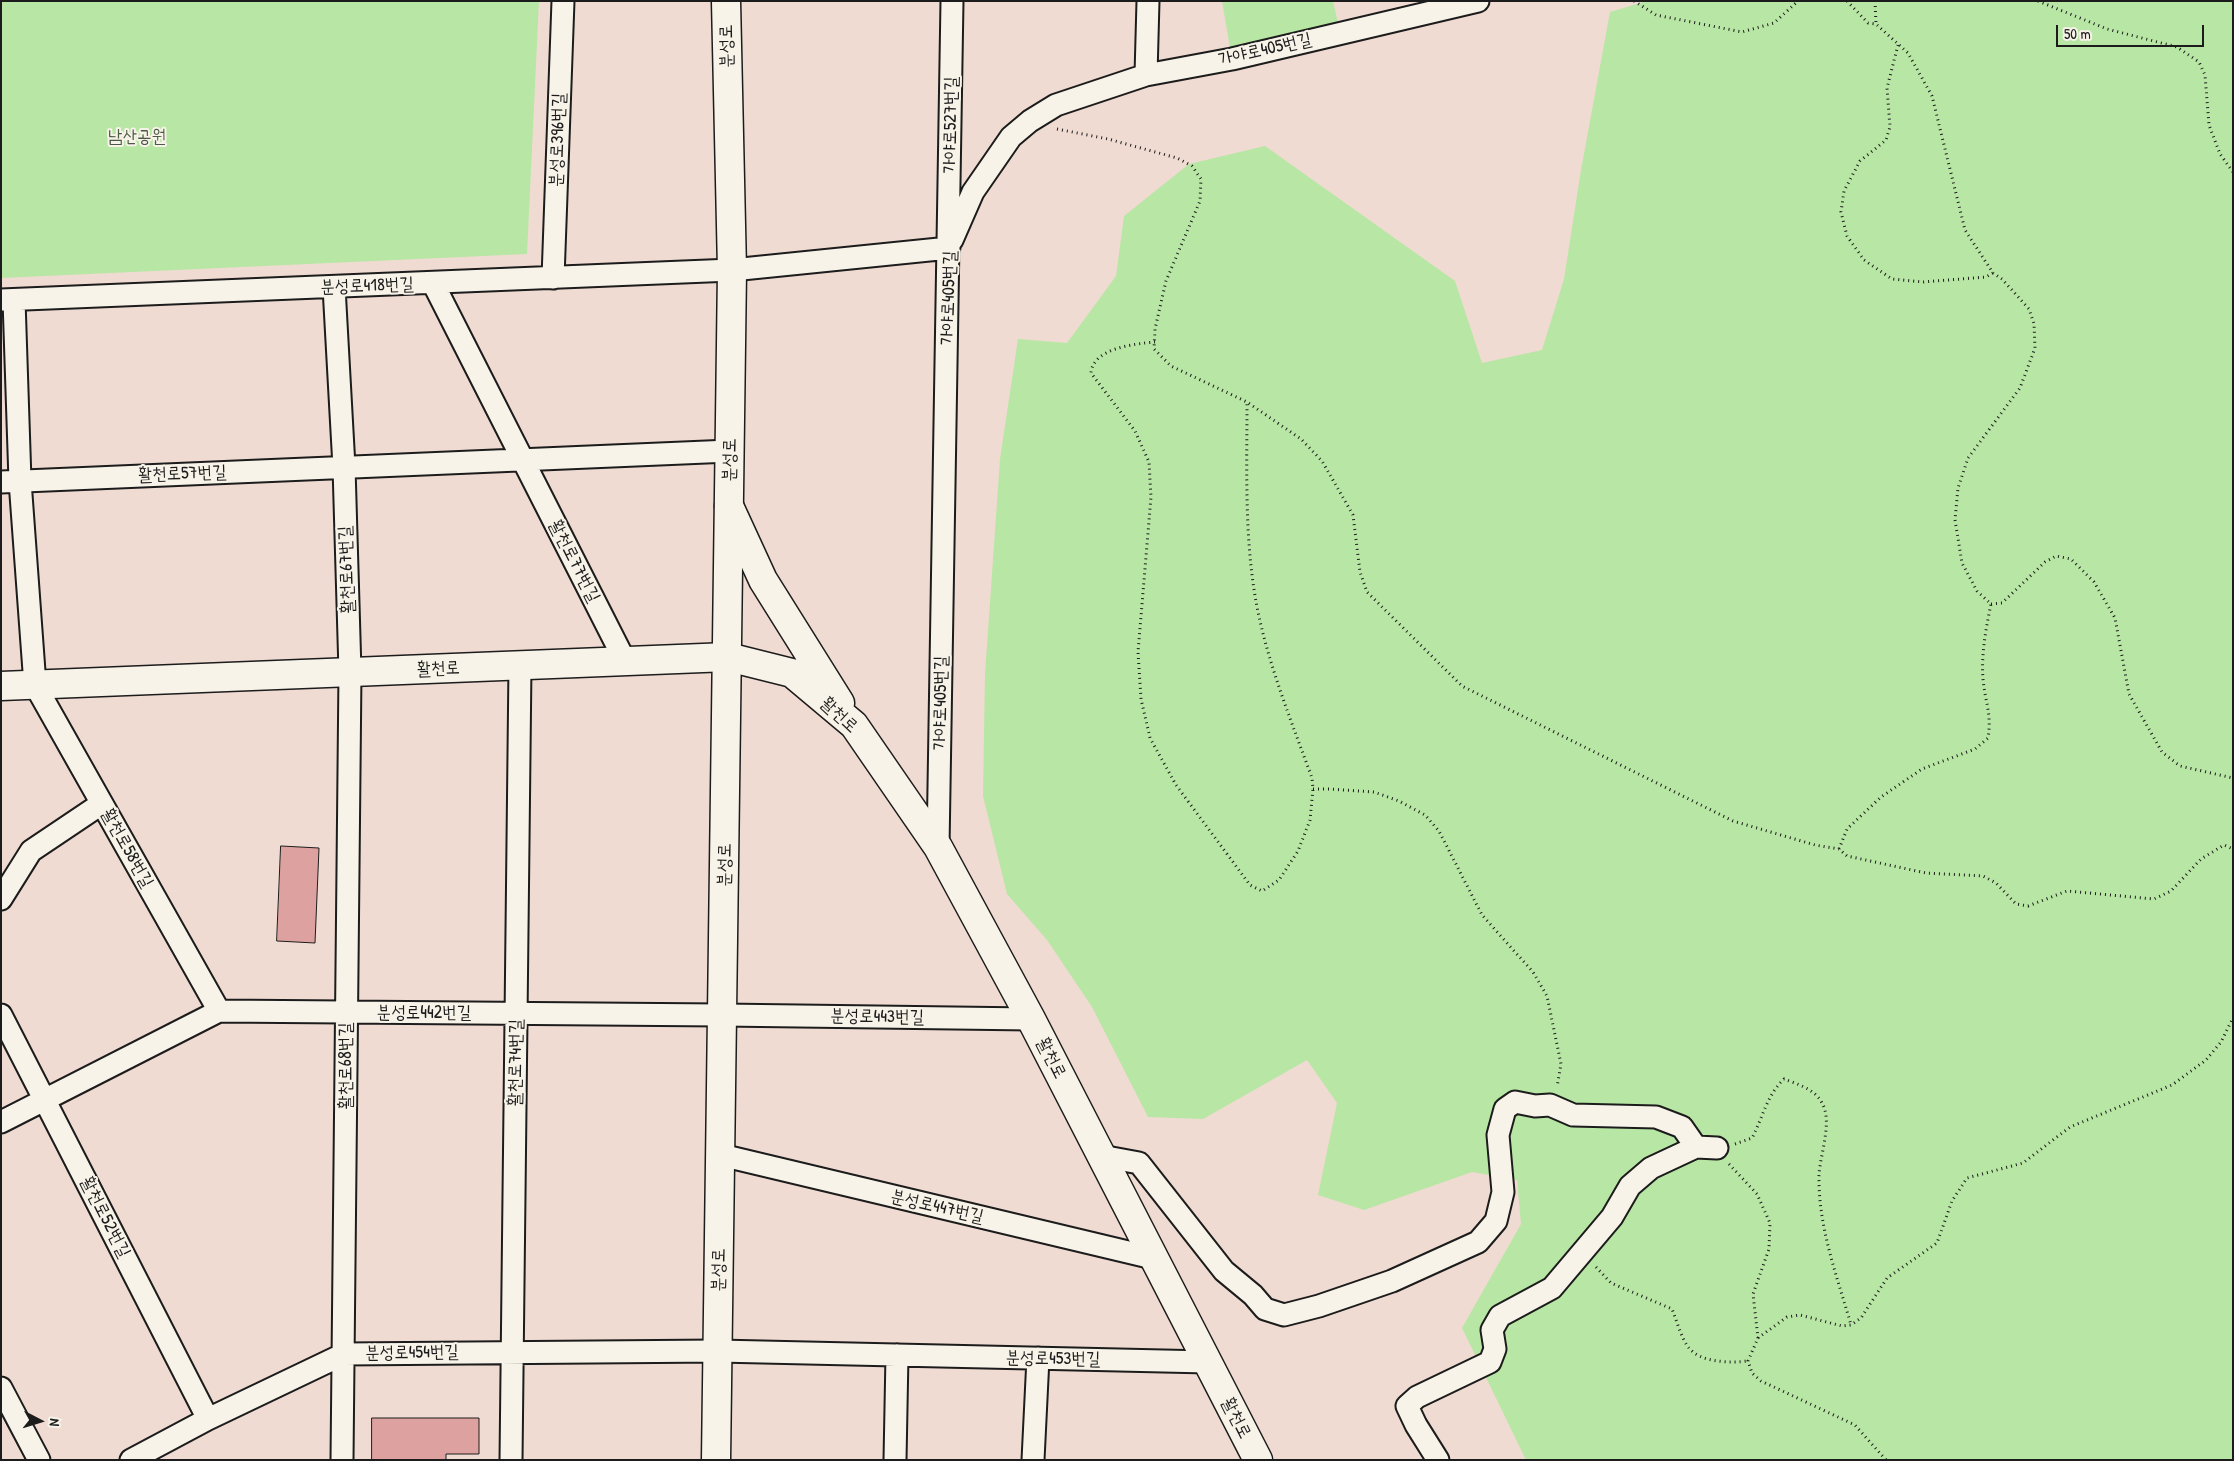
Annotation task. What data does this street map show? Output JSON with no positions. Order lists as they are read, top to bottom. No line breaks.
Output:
{"streets":{"street":["분성로","가야로405번길","가야로527번길","분성로396번길","분성로418번길","활천로57번길","활천로77번길","활천로67번길","활천로","활천로58번길","분성로442번길","분성로443번길","활천로74번길","활천로68번길","분성로447번길","활천로52번길","분성로454번길","분성로453번길"]},"crossings":[["분성로","분성로418번길"],["분성로","활천로"],["분성로","분성로442번길"],["분성로","분성로443번길"],["분성로","분성로447번길"],["분성로","분성로454번길"],["분성로","분성로453번길"],["가야로405번길","가야로527번길"],["가야로405번길","활천로"],["분성로396번길","분성로418번길"],["분성로418번길","활천로77번길"],["분성로418번길","활천로67번길"],["활천로57번길","활천로67번길"],["활천로77번길","활천로"],["활천로67번길","활천로"],["활천로67번길","활천로68번길"],["활천로","활천로58번길"],["활천로","분성로443번길"],["활천로","활천로74번길"],["활천로","활천로68번길"],["활천로","분성로447번길"],["활천로","분성로453번길"],["활천로58번길","분성로442번길"],["분성로442번길","분성로443번길"],["분성로442번길","활천로74번길"],["분성로442번길","활천로68번길"],["분성로442번길","활천로52번길"],["활천로74번길","분성로454번길"],["활천로68번길","분성로454번길"],["활천로52번길","분성로454번길"],["분성로454번길","분성로453번길"]],"parks":["남산공원"],"scale_bar":"50 m","north":"right"}
